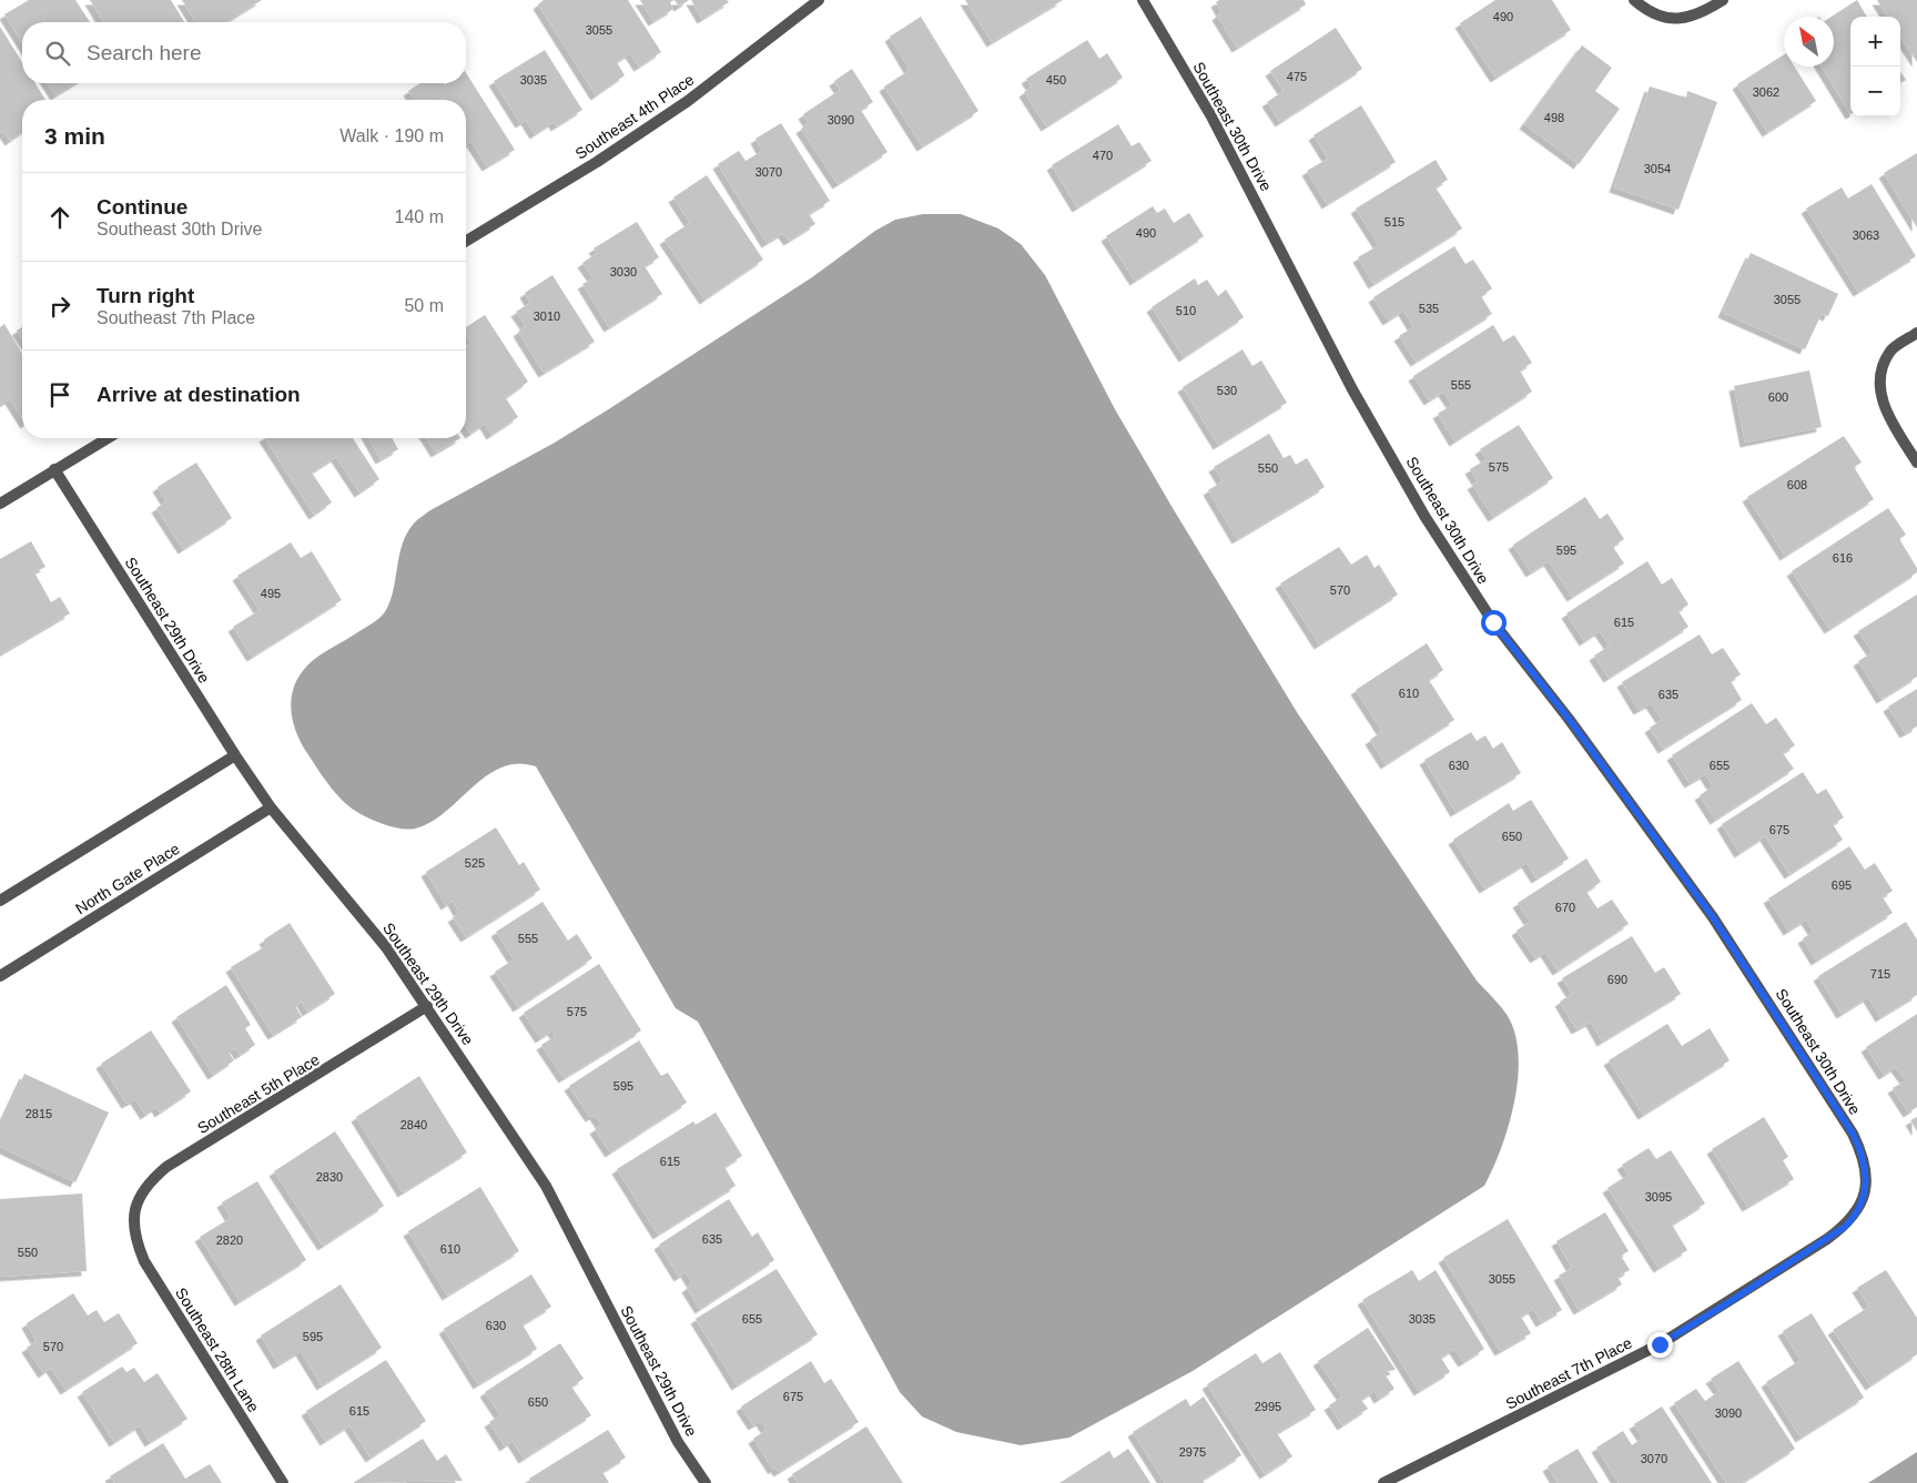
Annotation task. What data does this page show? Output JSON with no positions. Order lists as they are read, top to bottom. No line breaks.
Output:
{"streets":{"street":["Southeast 4th Place","Southeast 30th Drive","Southeast 29th Drive","North Gate Place","Southeast 5th Place","Southeast 28th Lane","Southeast 7th Place"]},"crossings":[["Southeast 30th Drive","Southeast 7th Place"],["Southeast 29th Drive","North Gate Place"],["Southeast 29th Drive","Southeast 5th Place"],["Southeast 5th Place","Southeast 28th Lane"]],"house_numbers":["490","3055","475","3035","450","3062","498","3090","470","3054","3070","515","490","3063","3030","3055","535","510","3010","555","530","600","575","550","608","595","616","570","495","615","610","635","630","655","675","650","525","695","670","555","715","690","575","595","2815","2840","615","2830","3095","635","2820","610","550","3055","655","3035","630","595","570","675","650","2995","615","3090","2975","3070"],"north":"top left","page":{"map_buttons":["+","−"],"search":"Search here","heading":["3 min","Walk · 190 m"],"list":[["Continue","Southeast 30th Drive","140 m"],["Turn right","Southeast 7th Place","50 m"],"Arrive at destination"]}}
